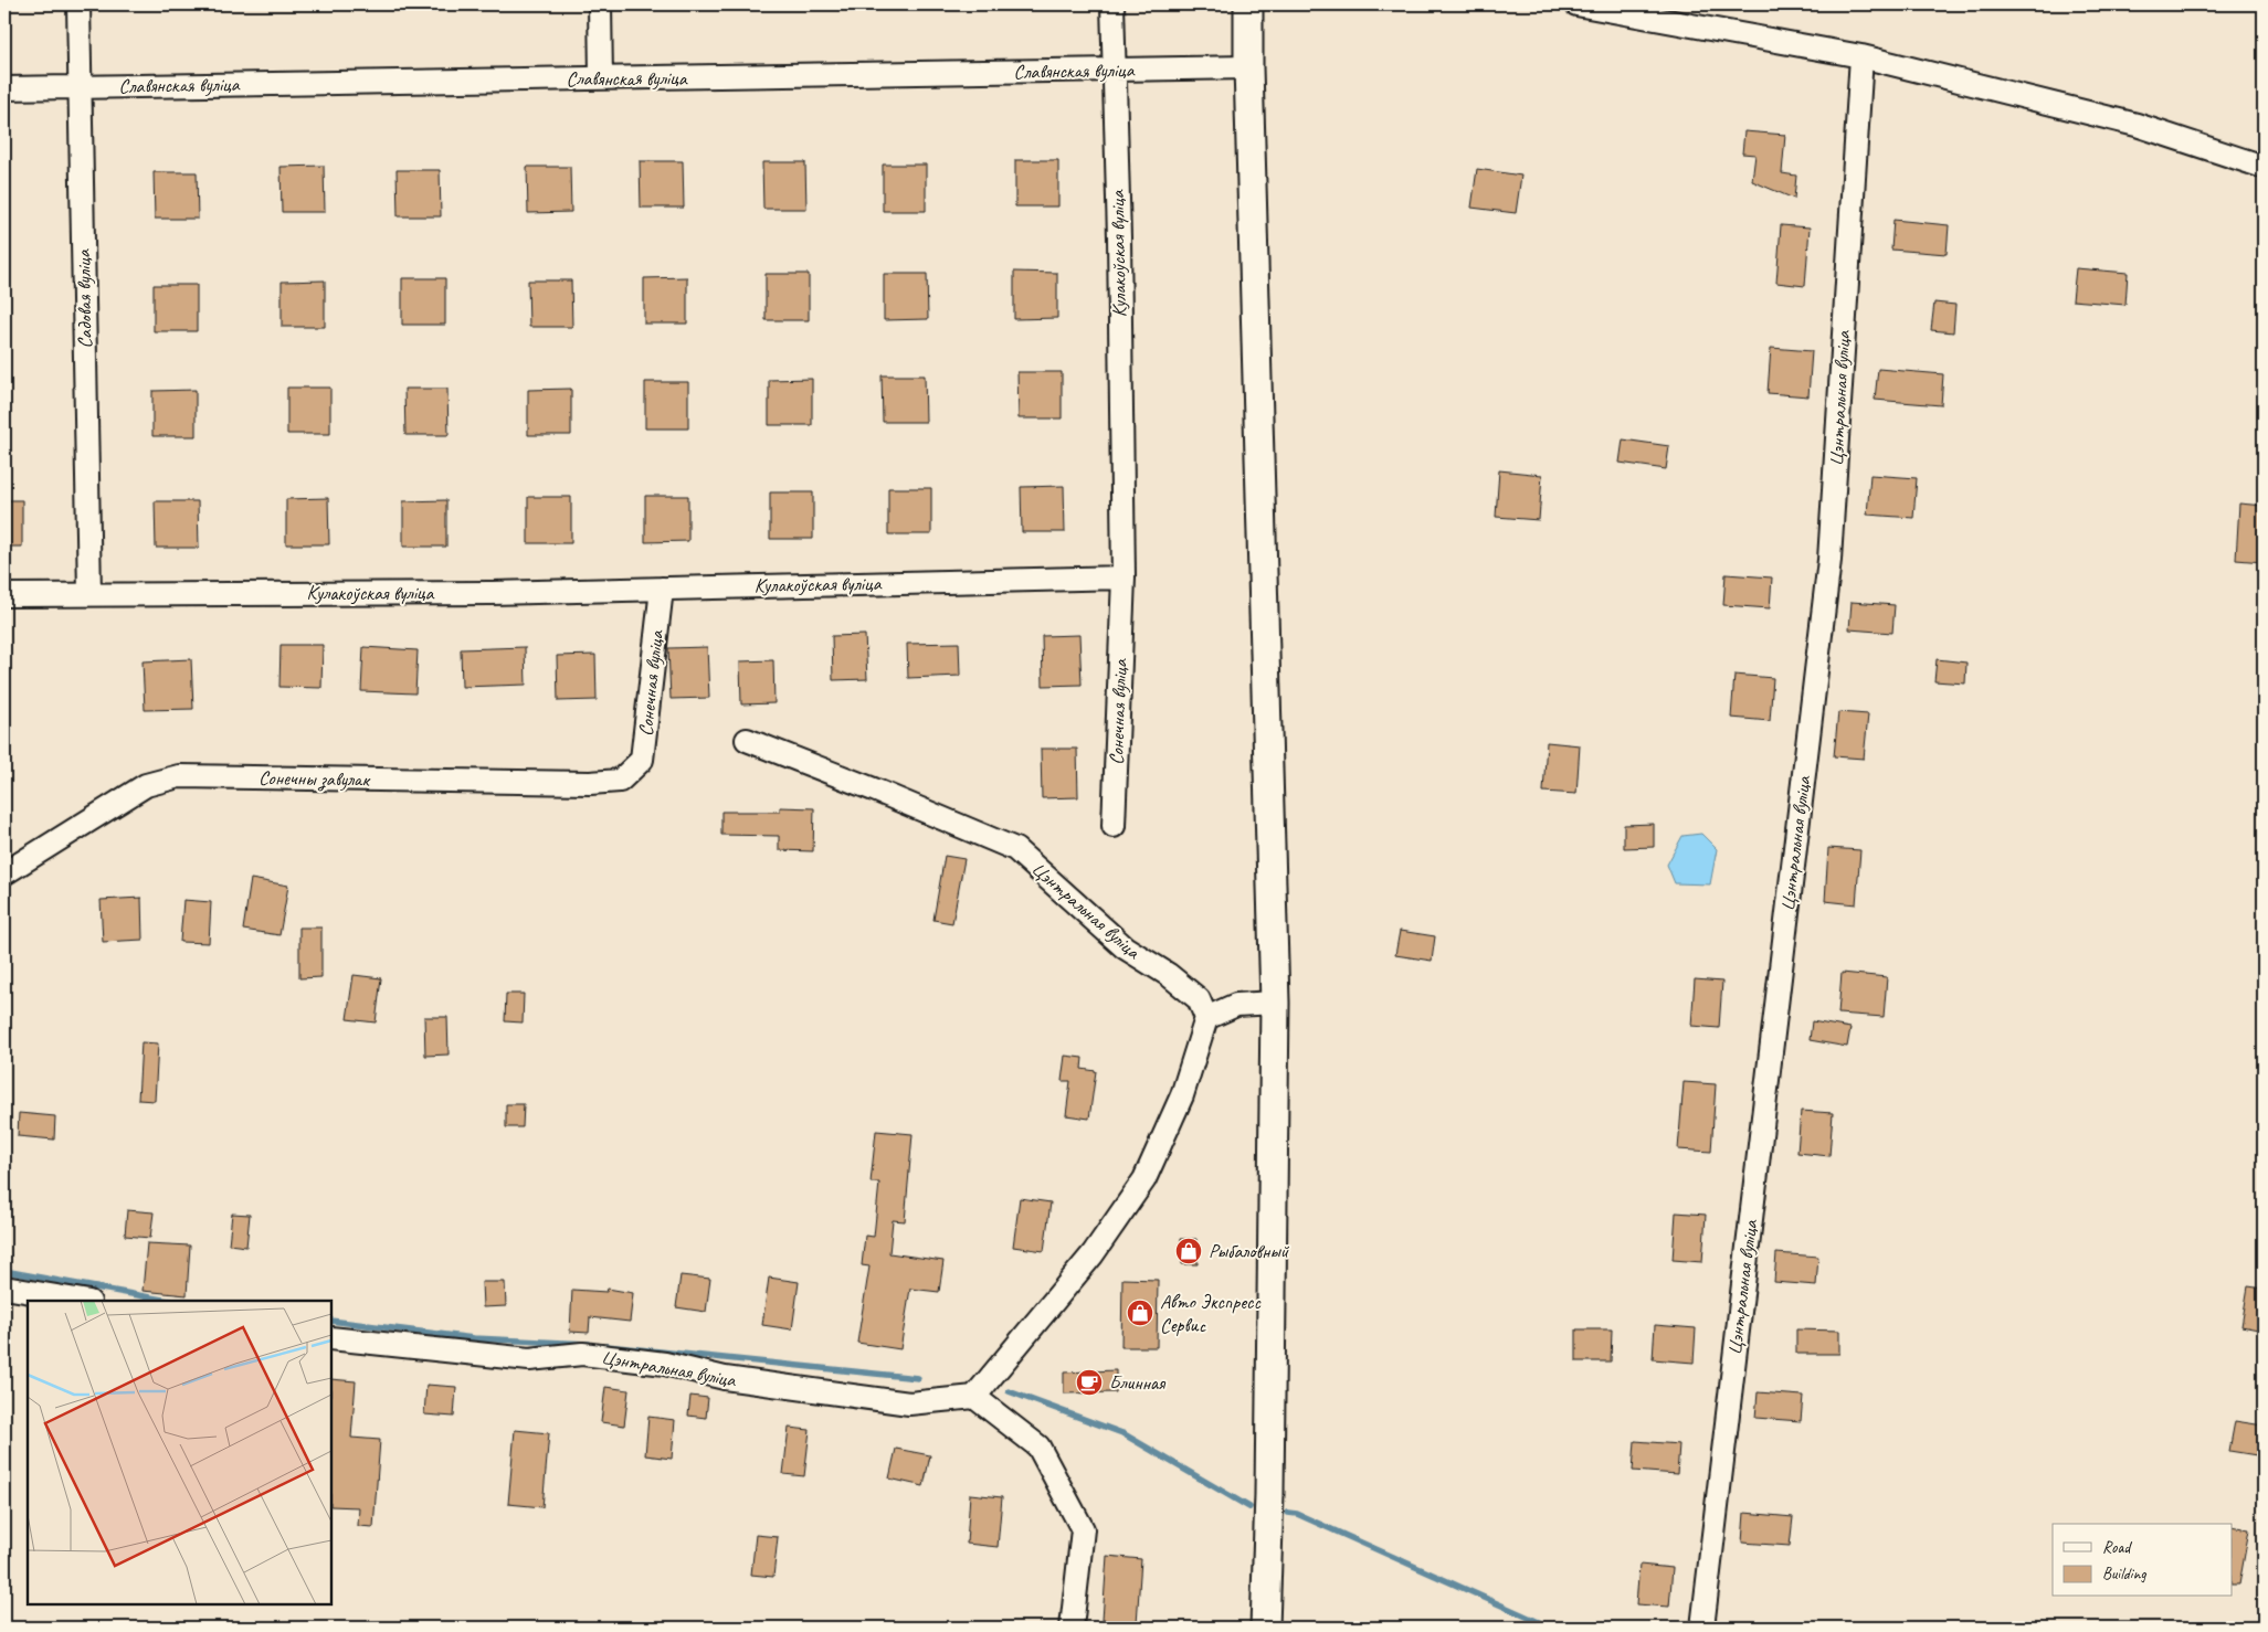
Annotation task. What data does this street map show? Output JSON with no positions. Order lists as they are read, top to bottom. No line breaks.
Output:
{"streets":{"street":["Славянская вуліца","Кулакоўская вуліца","Садовая вуліца","Цэнтральная вуліца","Сонечная вуліца","Сонечны завулак"]},"crossings":[["Славянская вуліца","Кулакоўская вуліца"],["Славянская вуліца","Садовая вуліца"],["Кулакоўская вуліца","Садовая вуліца"],["Кулакоўская вуліца","Сонечная вуліца"],["Сонечная вуліца","Сонечны завулак"]],"places":{"shop":["Рыбаловный","Авто Экспресс Сервис"],"cafe":["Блинная"]},"legend":["Road","Building"]}
